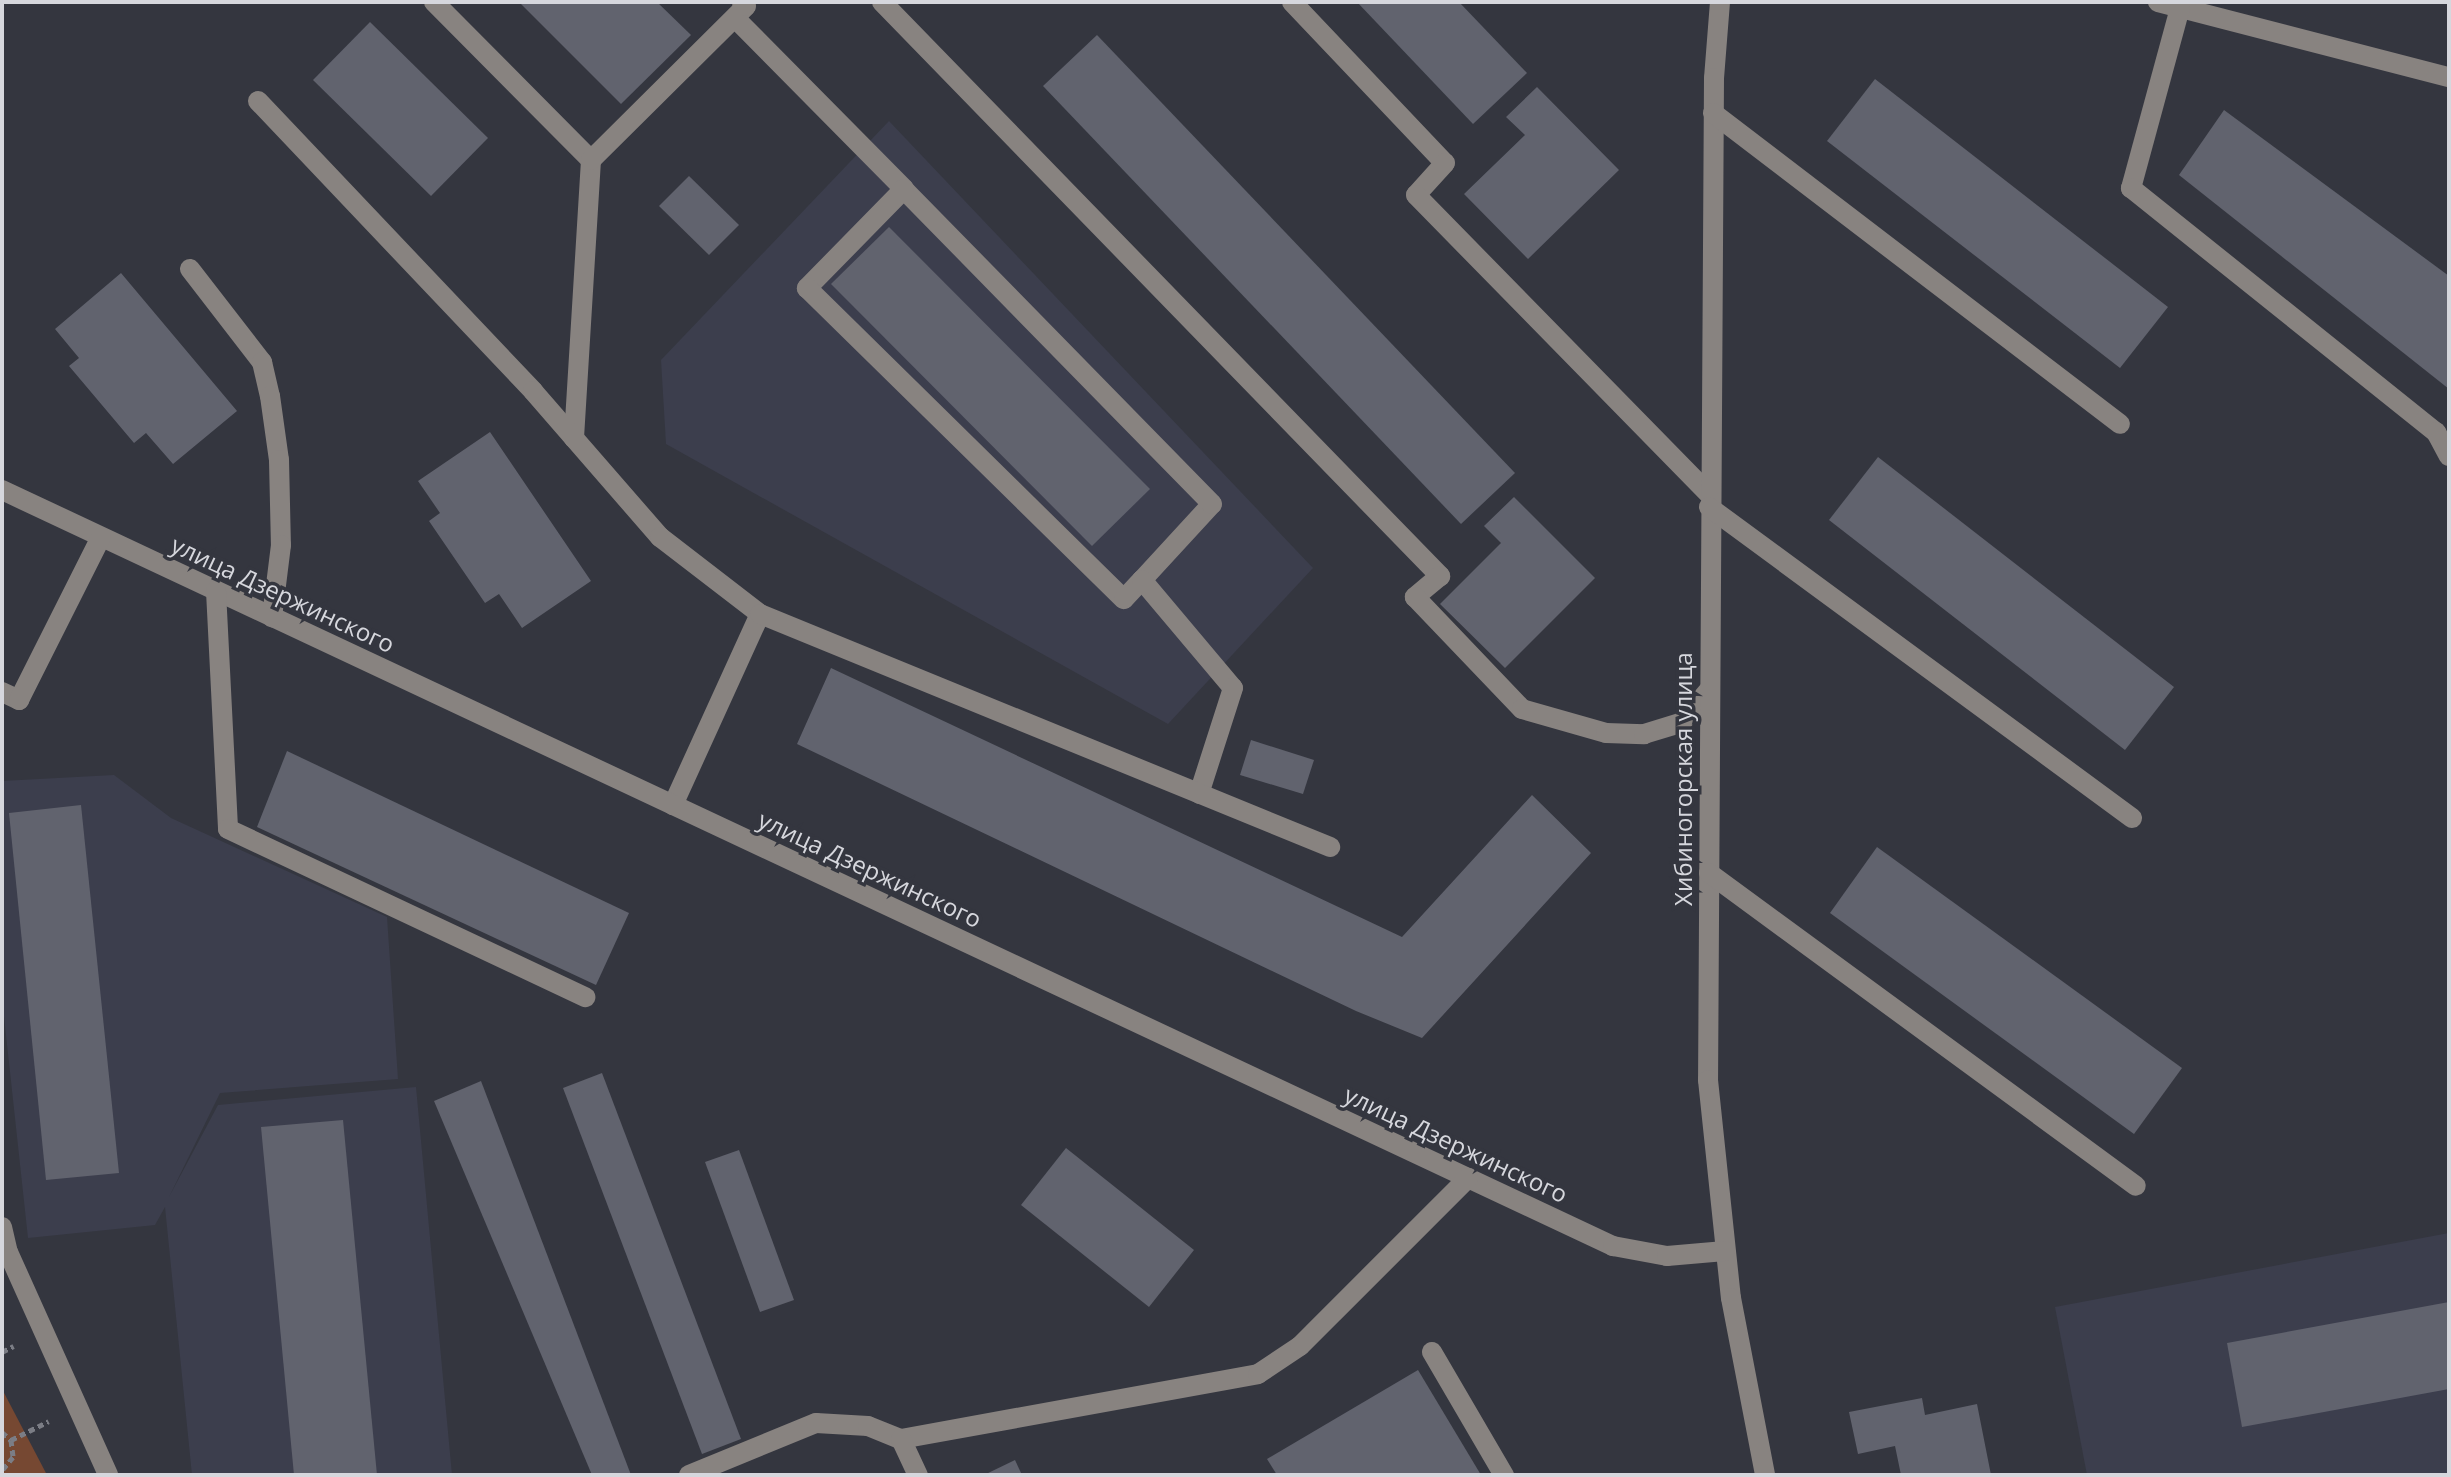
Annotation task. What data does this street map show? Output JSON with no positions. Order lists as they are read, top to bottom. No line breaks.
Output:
{"streets":{"street":["улица Дзержинского","Хибиногорская улица"]},"crossings":[["улица Дзержинского","Хибиногорская улица"]]}
